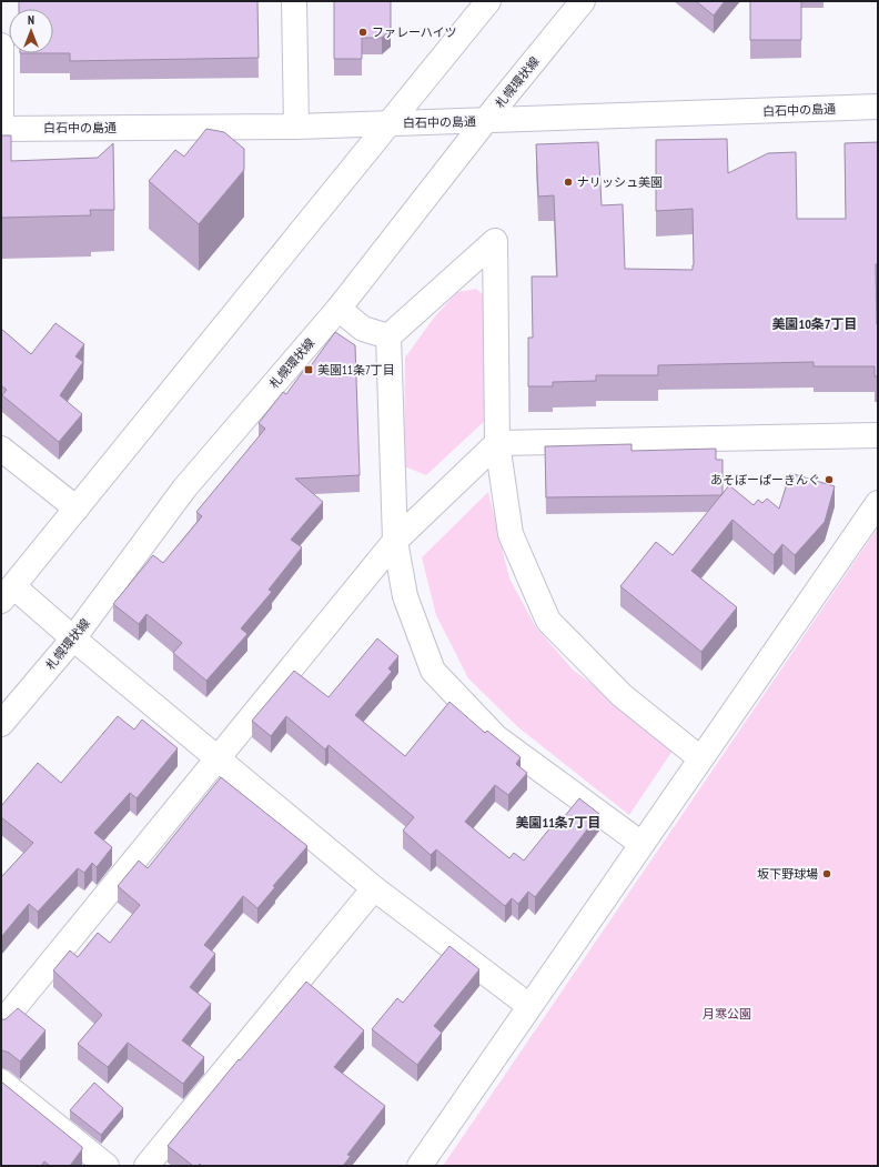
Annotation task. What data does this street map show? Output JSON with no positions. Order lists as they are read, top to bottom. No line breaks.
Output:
{"streets":{"street":["札幌環状線","白石中の島通"]},"crossings":[["札幌環状線","白石中の島通"]],"districts":["美園10条7丁目","美園11条7丁目"],"parks":["月寒公園"],"places":{"other":["ファレーハイツ","ナリッシュ美園","あそぼーぱーきんぐ","坂下野球場"],"transit":["美園11条7丁目"]},"north":"top"}
